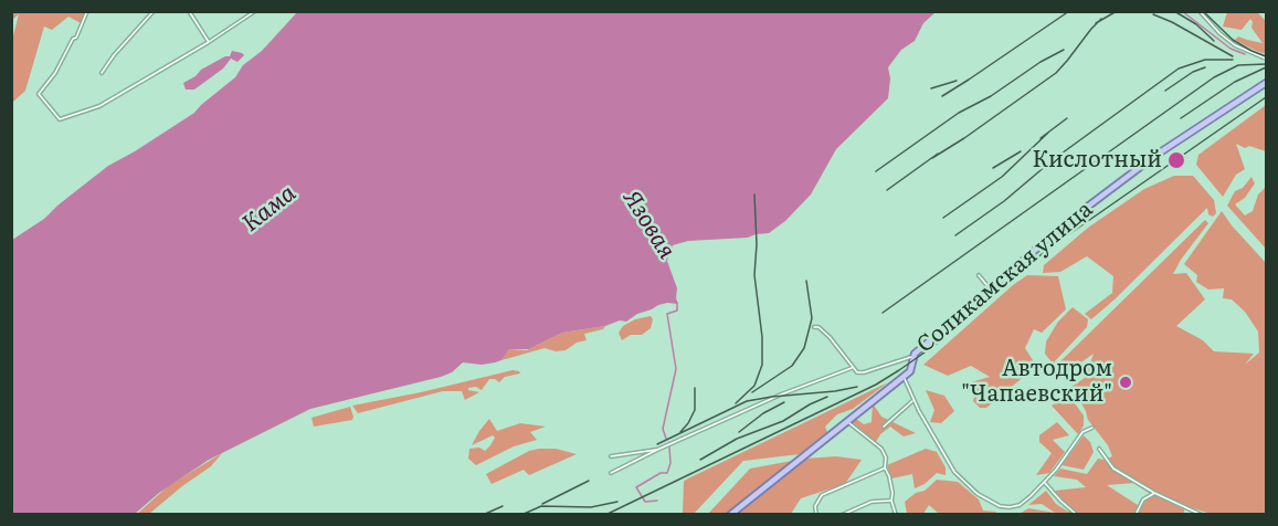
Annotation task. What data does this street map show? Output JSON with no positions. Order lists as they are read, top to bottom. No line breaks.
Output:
{"streets":{"main road":["Соликамская улица"]},"water":["Кама","Язовая"],"places":["Кислотный","Автодром \"Чапаевский\""]}
